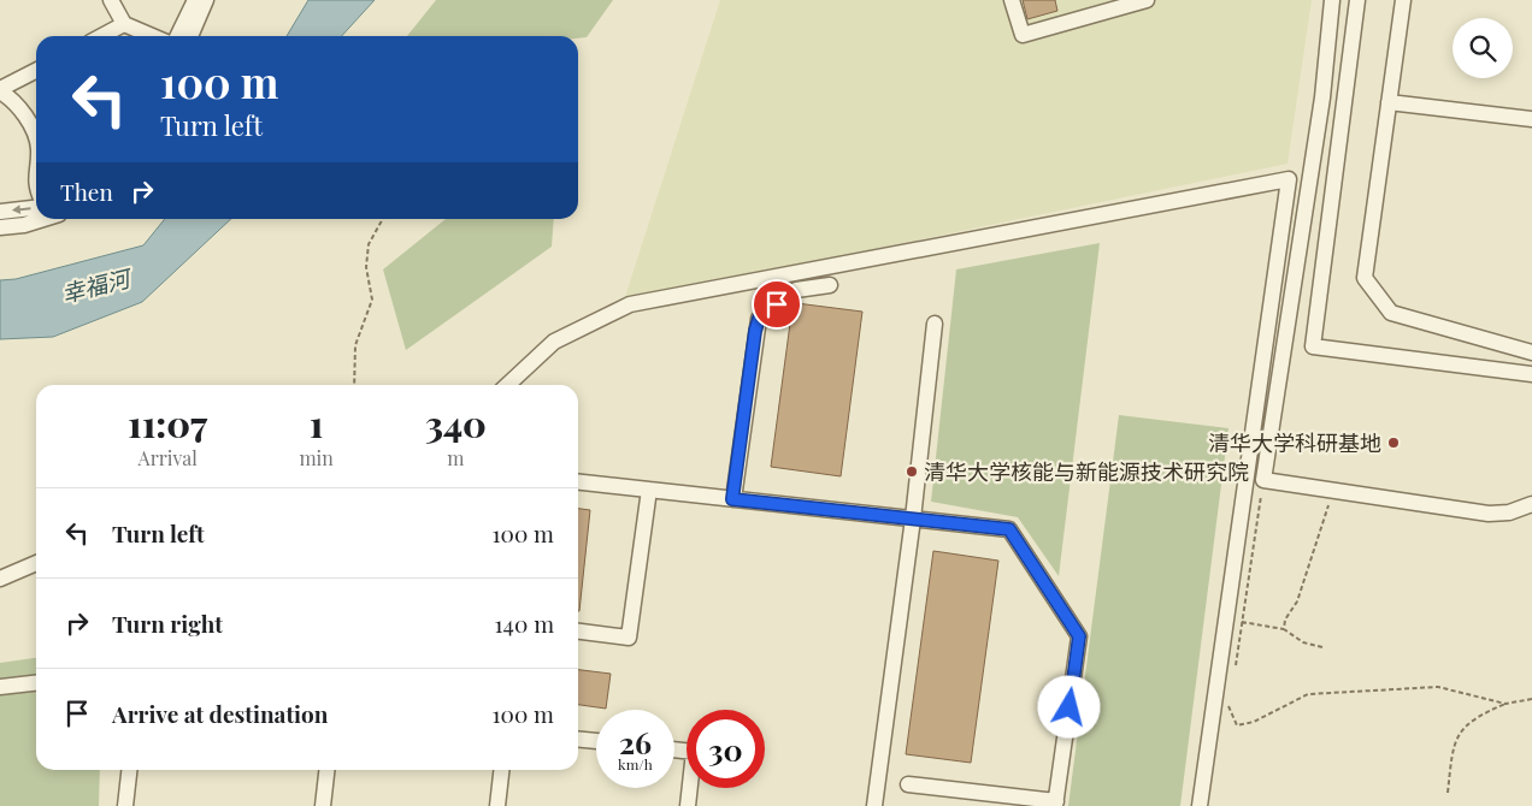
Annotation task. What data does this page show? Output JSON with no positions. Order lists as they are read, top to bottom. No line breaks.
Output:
{"water":["幸福河"],"places":["清华大学科研基地","清华大学核能与新能源技术研究院"],"page":{"turn":["100 m","Turn left"],"then":"Then","eta":["11:07","Arrival","1","min","340","m"],"list":[{"name":"Turn left","value":"100 m"},{"name":"Turn right","value":"140 m"},{"name":"Arrive at destination","value":"100 m"}],"speed":"26 km/h","limit":"30"}}
